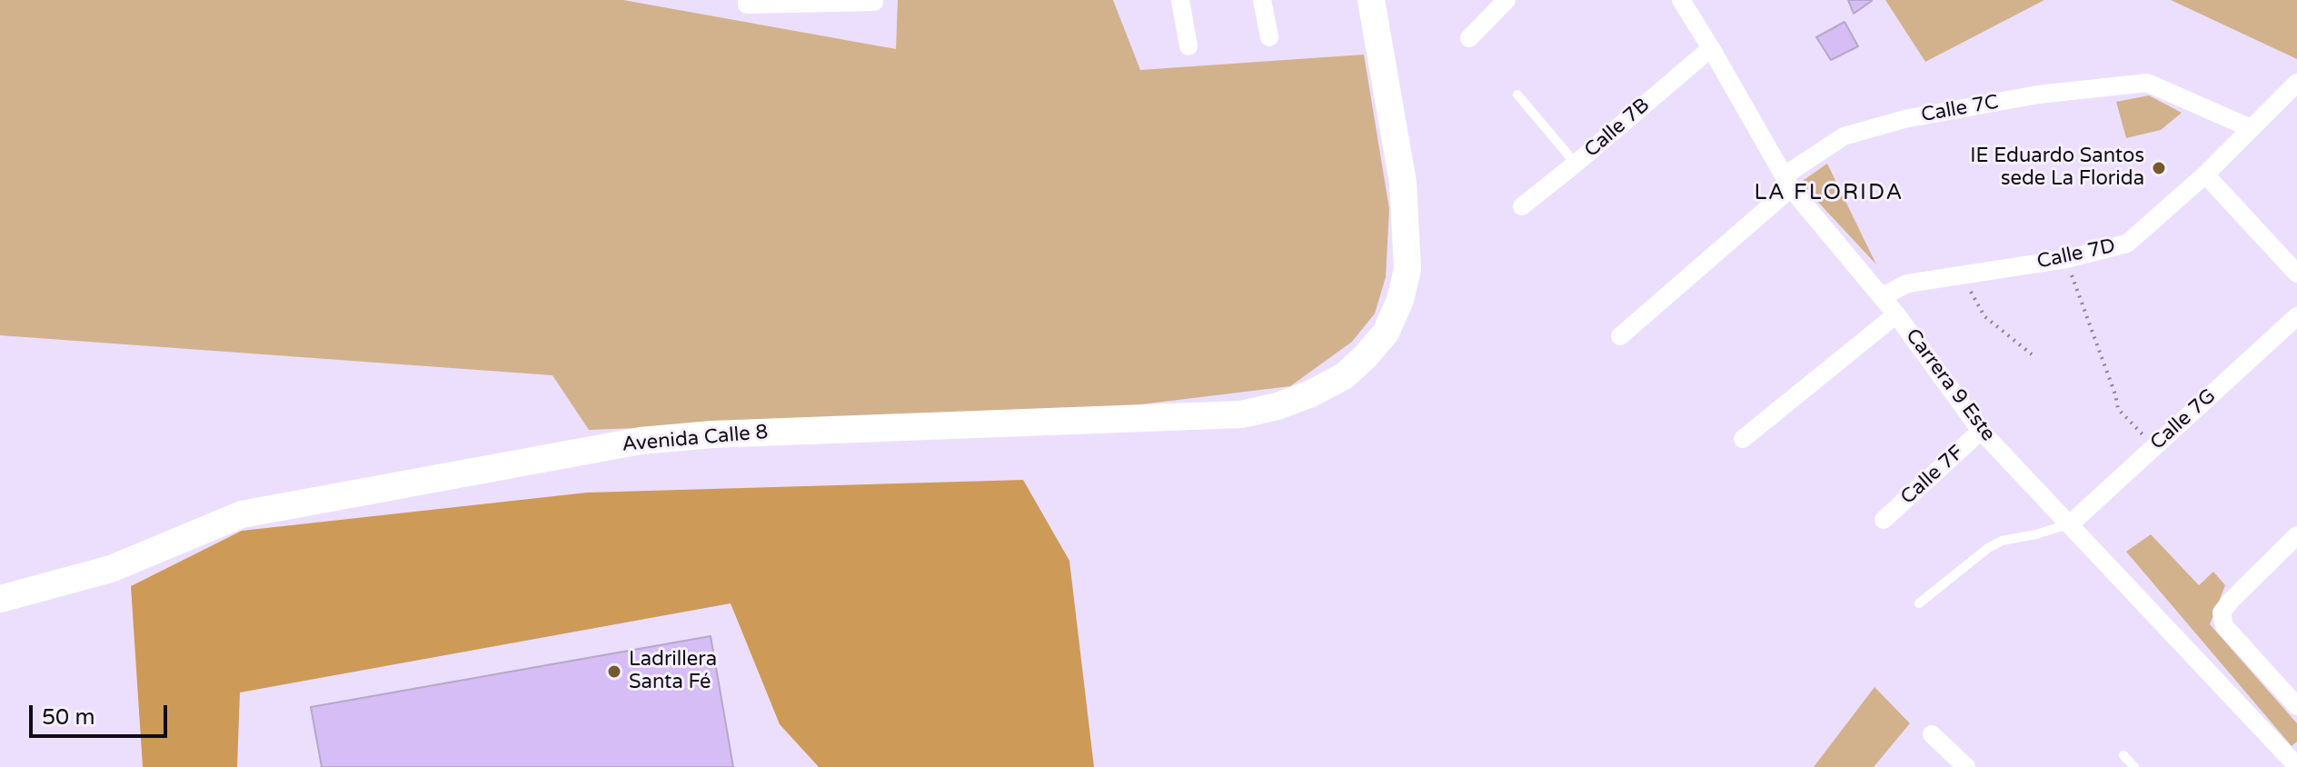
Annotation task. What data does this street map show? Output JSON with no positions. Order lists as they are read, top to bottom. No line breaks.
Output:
{"streets":{"main road":["Avenida Calle 8"],"street":["Calle 7C","Calle 7B","Calle 7D","Carrera 9 Este","Calle 7G","Calle 7F"]},"crossings":[["Calle 7C","Calle 7D"],["Calle 7C","Carrera 9 Este"],["Calle 7B","Carrera 9 Este"],["Calle 7D","Carrera 9 Este"],["Carrera 9 Este","Calle 7G"],["Carrera 9 Este","Calle 7F"]],"districts":["LA FLORIDA"],"places":["IE Eduardo Santos sede La Florida","Ladrillera Santa Fé"],"scale_bar":"50 m"}
